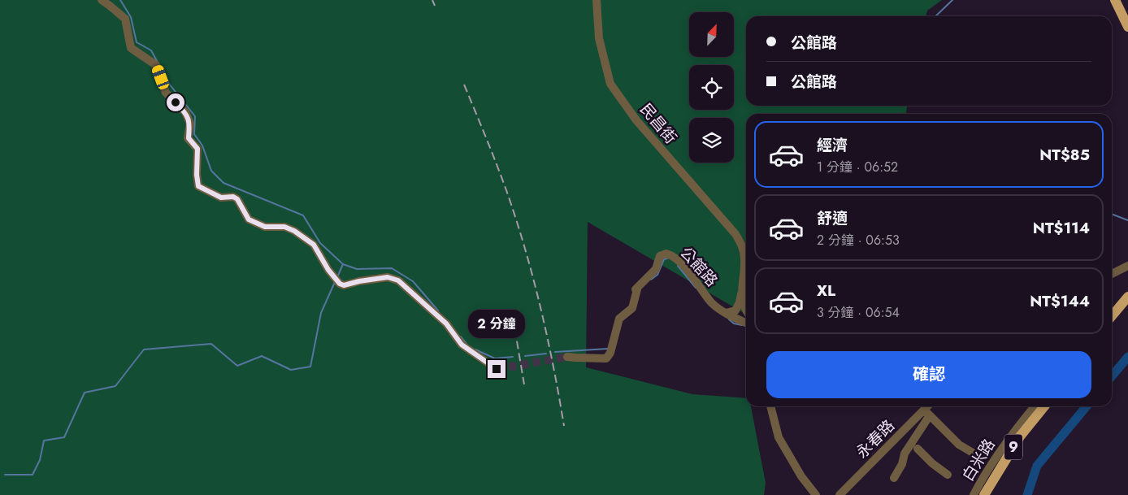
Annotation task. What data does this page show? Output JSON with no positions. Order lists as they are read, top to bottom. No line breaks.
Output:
{"streets":{"main road":["9"],"street":["民昌街","公館路","永春路","白米路"]},"north":"top right","page":{"banner":["公館路","公館路"],"list":[{"name":"經濟","note":"1 分鐘 · 06:52","value":"NT$85"},{"name":"舒適","note":"2 分鐘 · 06:53","value":"NT$114"},{"name":"XL","note":"3 分鐘 · 06:54","value":"NT$144"}],"bubble":"2 分鐘","buttons":"確認"}}
